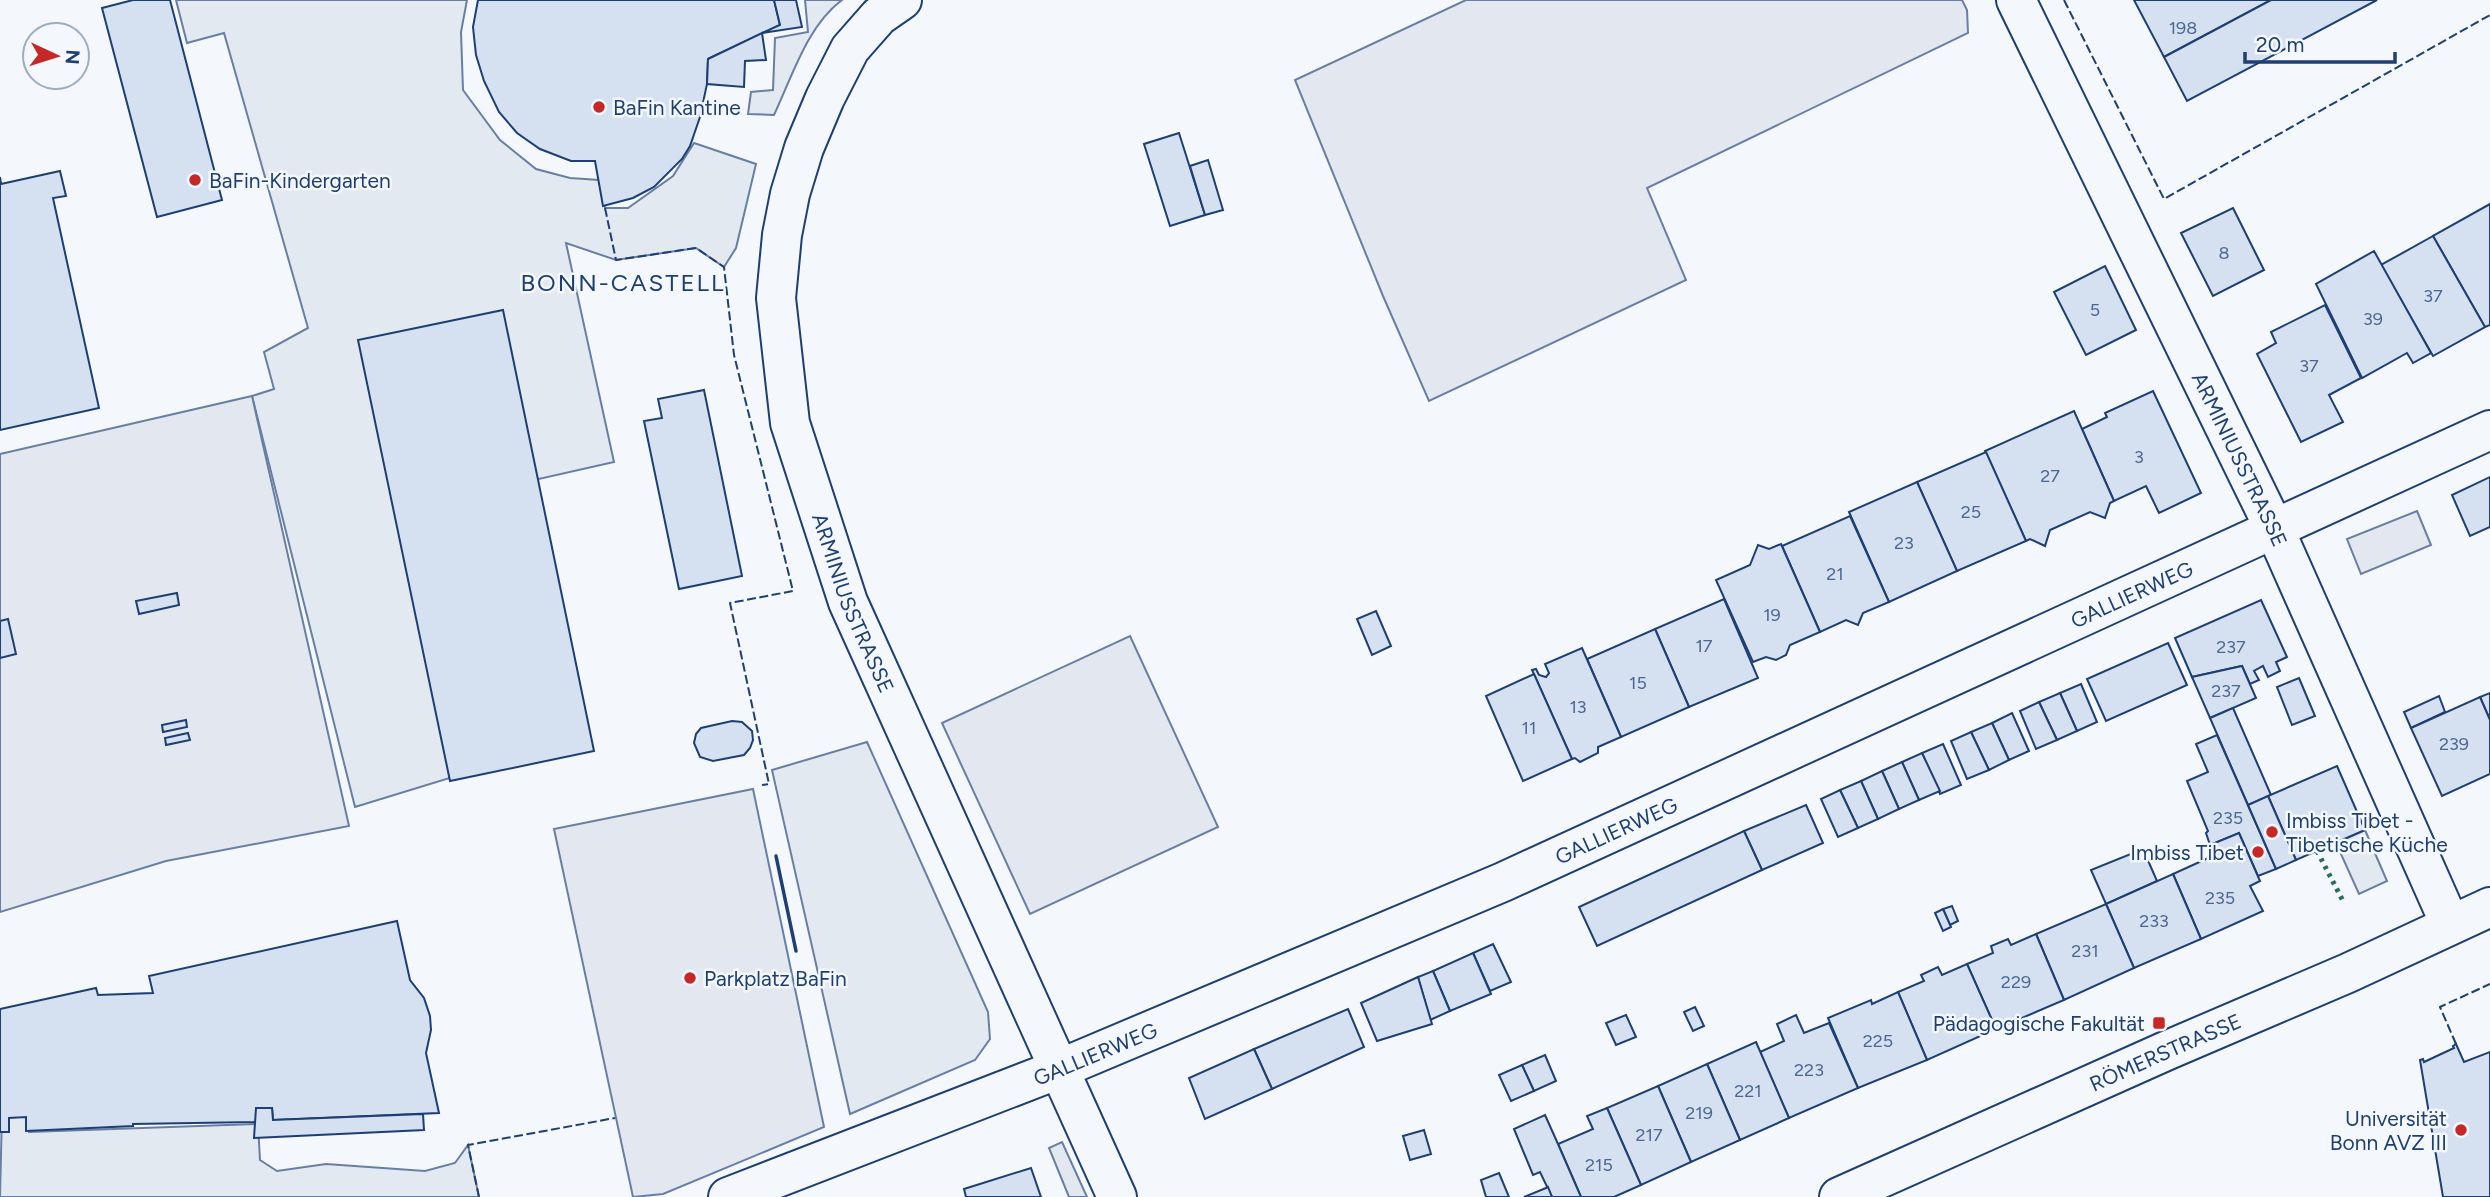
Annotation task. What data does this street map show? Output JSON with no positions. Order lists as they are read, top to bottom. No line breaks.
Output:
{"streets":{"street":["ARMINIUSSTRASSE","GALLIERWEG","RÖMERSTRASSE"]},"crossings":[["ARMINIUSSTRASSE","GALLIERWEG"],["ARMINIUSSTRASSE","RÖMERSTRASSE"]],"districts":["BONN-CASTELL"],"places":{"other":["BaFin Kantine","BaFin-Kindergarten","Imbiss Tibet - Tibetische Küche","Imbiss Tibet","Parkplatz BaFin","Universität Bonn AVZ III"],"transit":["Pädagogische Fakultät"]},"house_numbers":["198","8","37","5","39","37","3","27","25","23","21","19","17","237","15","237","13","11","239","235","235","233","231","229","225","223","221","219","217","215"],"scale_bar":"20 m","north":"right"}
